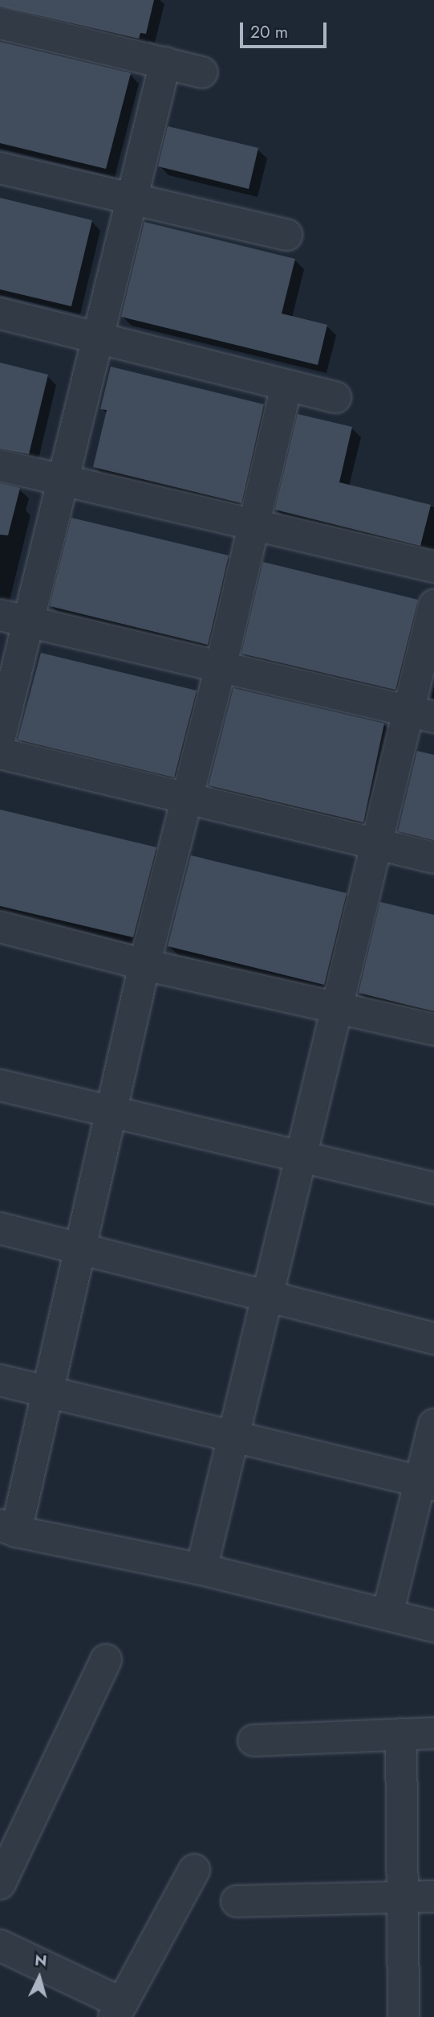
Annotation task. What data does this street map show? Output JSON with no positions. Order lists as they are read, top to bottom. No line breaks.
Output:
{"scale_bar":"20 m","north":"top"}
